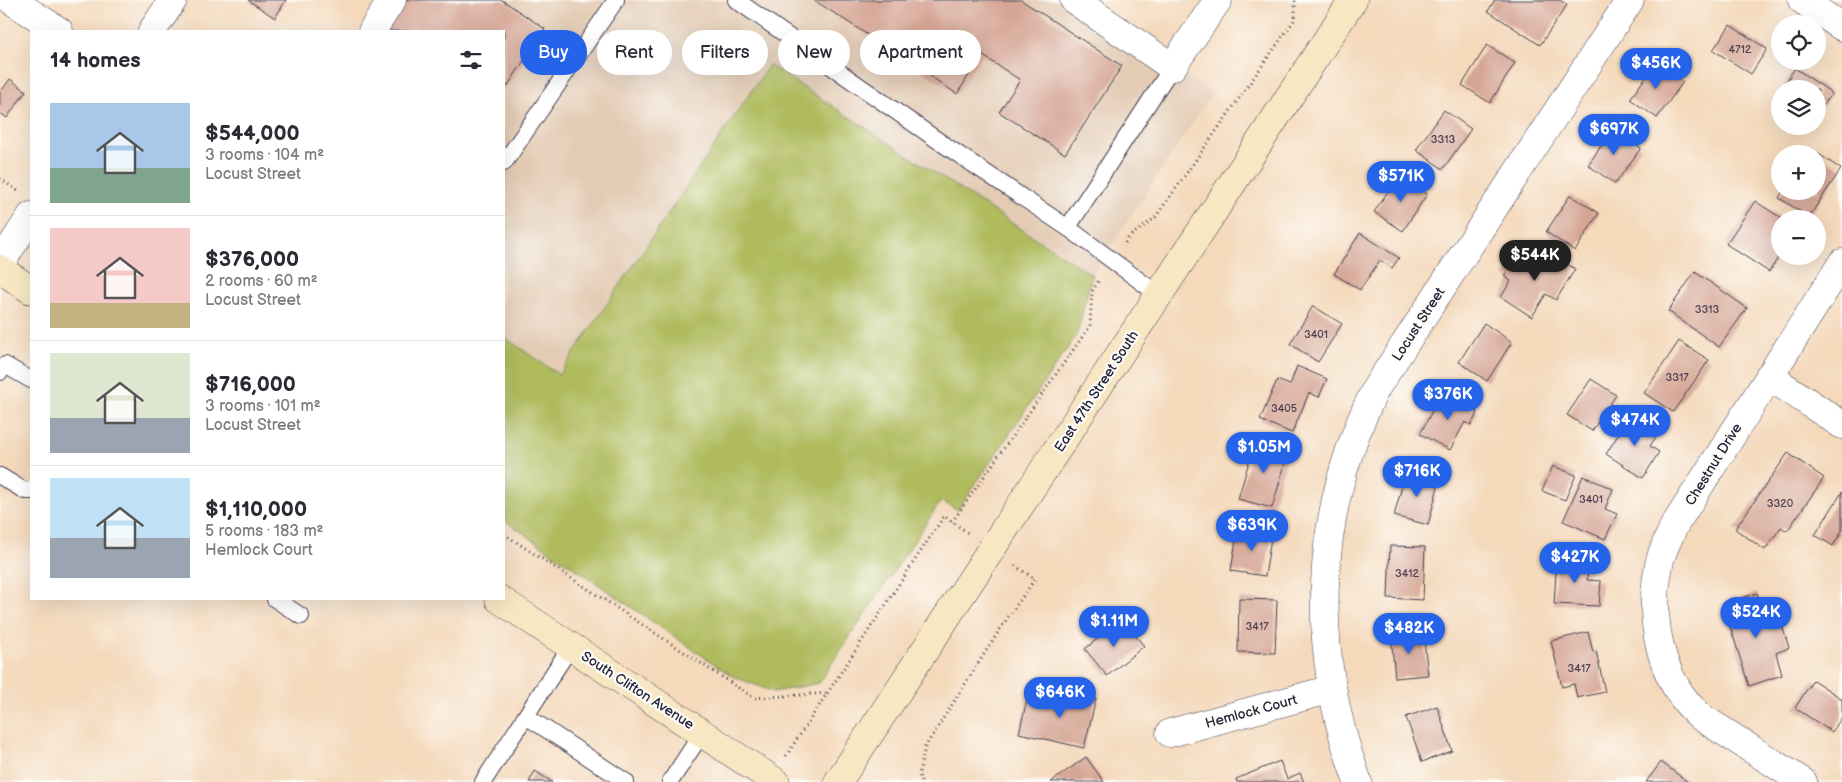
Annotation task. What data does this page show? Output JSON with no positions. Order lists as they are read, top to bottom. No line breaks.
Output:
{"streets":{"main road":["East 47th Street South","South Clifton Avenue"],"street":["Locust Street","Chestnut Drive","Hemlock Court"]},"crossings":[["Locust Street","Hemlock Court"]],"house_numbers":["4712","3313","3313","3401","3317","3405","3401","3320","3412","3417","3417"],"page":{"map_buttons":["+","−"],"chip":["Buy","Rent","Filters","New","Apartment"],"heading":"14 homes","price":["$456K","$697K","$571K","$544K","$376K","$474K","$1.05M","$716K","$639K","$427K","$524K","$1.11M","$482K","$646K"],"list":[{"name":"$544,000","note":"3 rooms · 104 m² · Locust Street"},{"name":"$376,000","note":"2 rooms · 60 m² · Locust Street"},{"name":"$716,000","note":"3 rooms · 101 m² · Locust Street"},{"name":"$1,110,000","note":"5 rooms · 183 m² · Hemlock Court"}]}}
